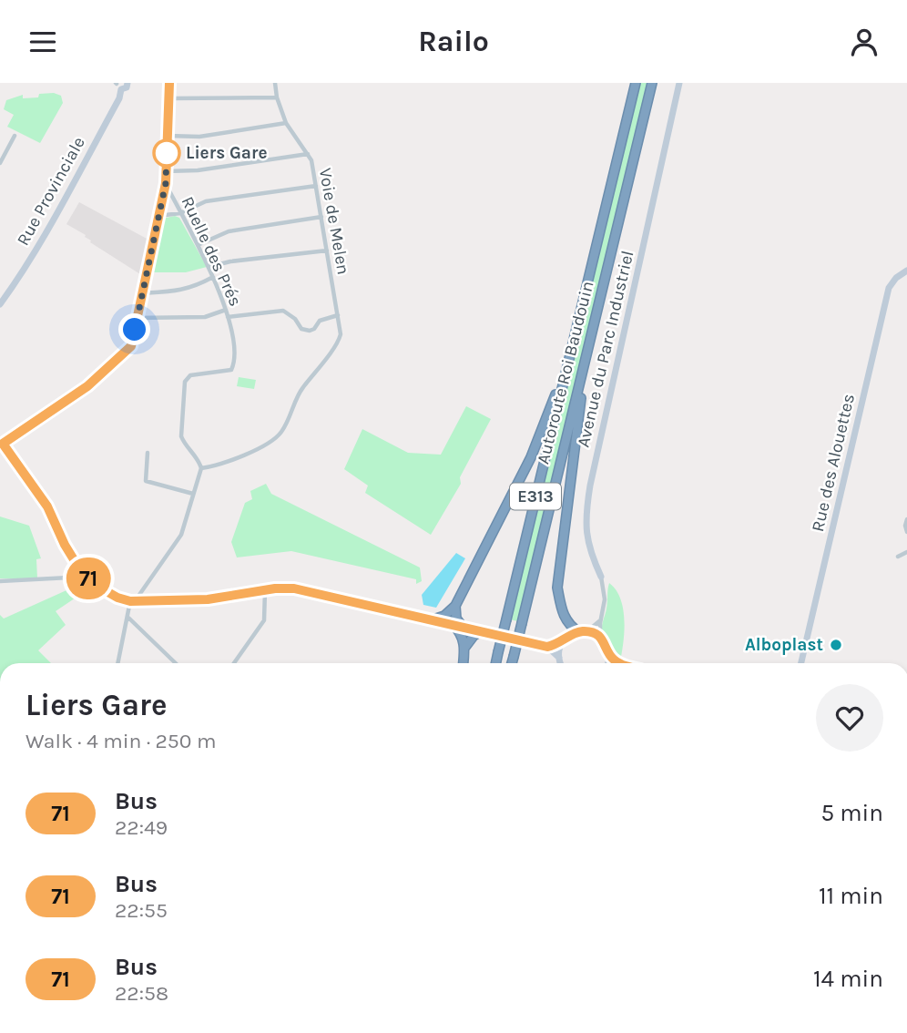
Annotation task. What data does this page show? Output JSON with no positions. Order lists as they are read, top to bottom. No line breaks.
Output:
{"streets":{"highway":["Autoroute Roi Baudouin","E313"],"street":["Rue Provinciale","Voie de Melen","Ruelle des Prés","Avenue du Parc Industriel","Rue des Alouettes"]},"crossings":[["Voie de Melen","Ruelle des Prés"]],"places":["Liers Gare","Alboplast"],"lines":["bus line 71"],"page":{"header":"Railo","on_map":"71","heading":["Liers Gare","Walk · 4 min · 250 m"],"list":[{"mark":"71","name":"Bus","note":"22:49","value":"5 min"},{"mark":"71","name":"Bus","note":"22:55","value":"11 min"},{"mark":"71","name":"Bus","note":"22:58","value":"14 min"}]}}
